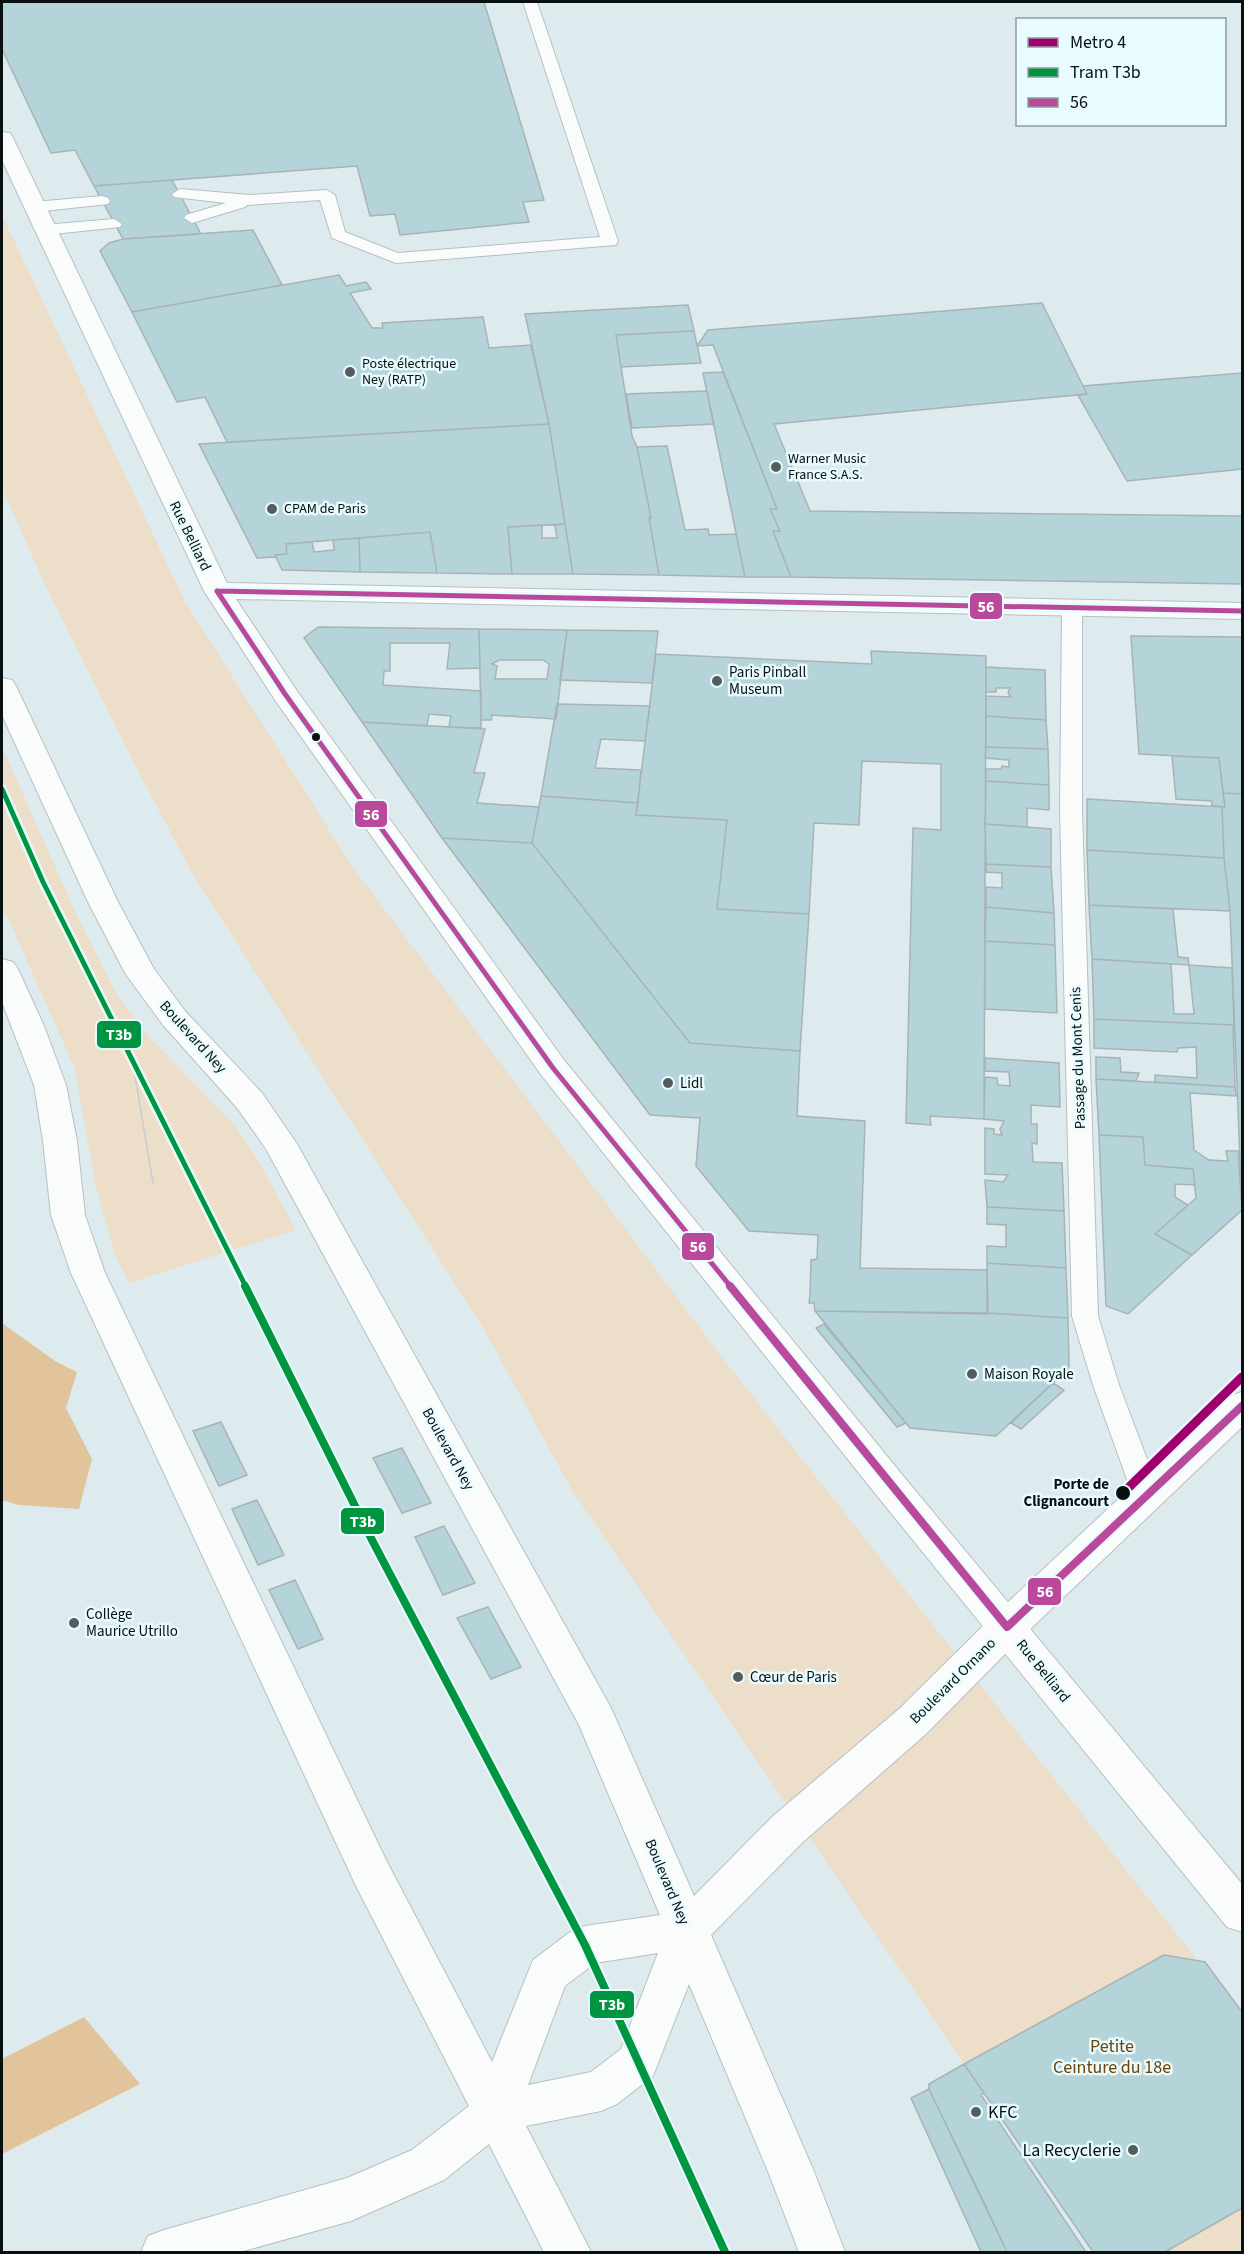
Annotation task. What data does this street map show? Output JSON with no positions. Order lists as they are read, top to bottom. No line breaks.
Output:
{"streets":{"main road":["Rue Belliard","Boulevard Ney","Boulevard Ornano"],"lane":["Passage du Mont Cenis"]},"crossings":[["Rue Belliard","Boulevard Ornano"],["Boulevard Ney","Boulevard Ornano"],["Passage du Mont Cenis","Boulevard Ornano"]],"parks":["Petite Ceinture du 18e"],"places":["Poste électrique Ney (RATP)","Warner Music France S.A.S.","CPAM de Paris","Paris Pinball Museum","Lidl","Maison Royale","Porte de Clignancourt","Collège Maurice Utrillo","Cœur de Paris","KFC","La Recyclerie"],"lines":["transit line 56","tram line T3b","metro line 4"],"legend":["Metro 4","Tram T3b","56"]}
